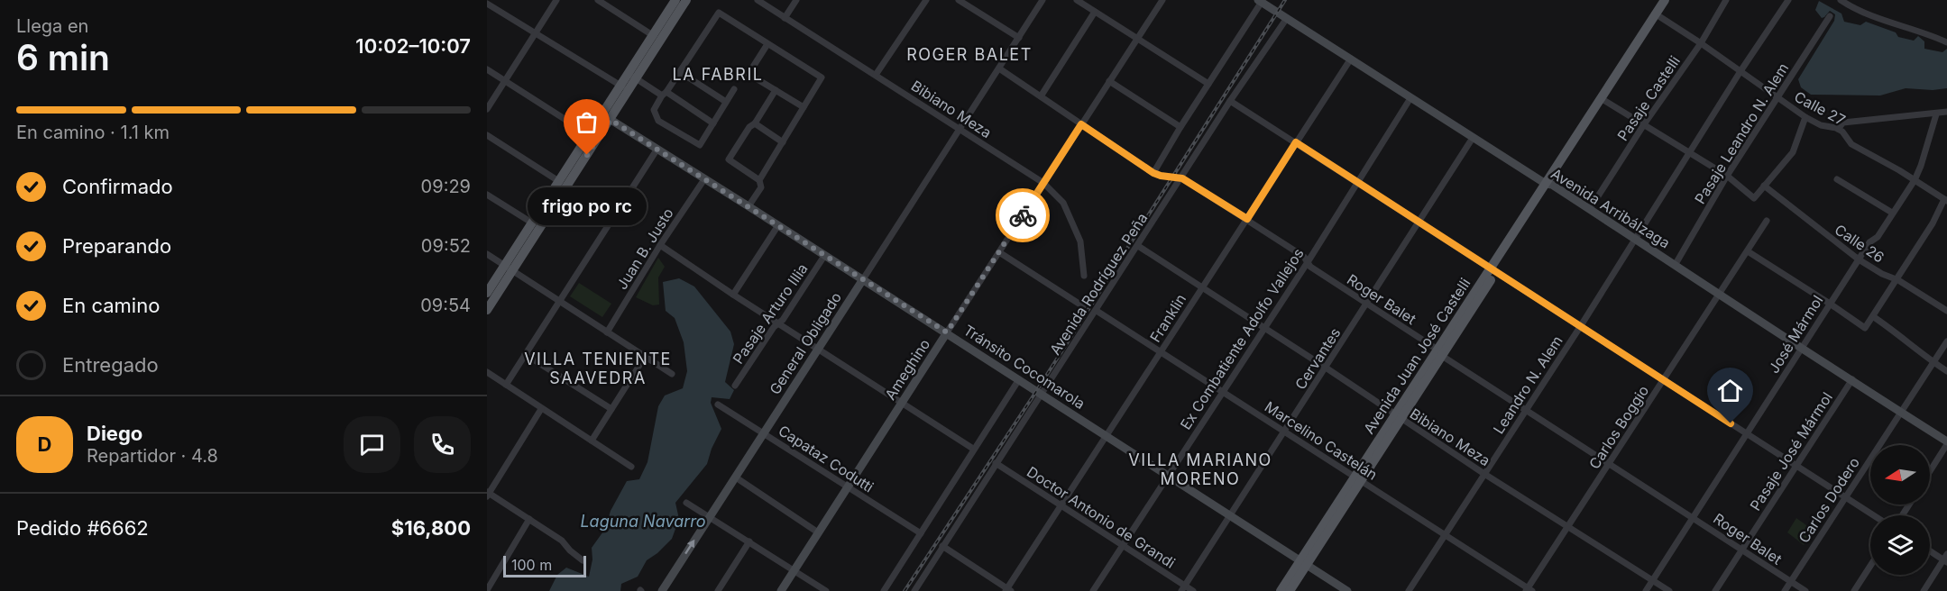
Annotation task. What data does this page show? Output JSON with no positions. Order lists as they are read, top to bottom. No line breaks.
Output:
{"streets":{"main road":["Avenida Juan José Castelli"],"street":["Pasaje Castelli","Calle 27","Bibiano Meza","Pasaje Leandro N. Alem","Avenida Arribálzaga","Calle 26","Juan B. Justo","Avenida Rodríguez Peña","Roger Balet","Pasaje Arturo Illia","Franklin","José Mármol","Ex Combatiente Adolfo Vallejos","General Obligado","Cervantes","Tránsito Cocomarola","Ameghino","Leandro N. Alem","Carlos Boggio","Marcelino Castelán","Pasaje José Mármol","Capataz Codutti","Carlos Dodero","Doctor Antonio de Grandi"]},"crossings":[["Pasaje Castelli","Calle 27"],["Pasaje Castelli","Avenida Arribálzaga"],["Calle 27","Pasaje Leandro N. Alem"],["Calle 27","José Mármol"],["Calle 27","Avenida Juan José Castelli"],["Calle 27","Leandro N. Alem"],["Bibiano Meza","Avenida Rodríguez Peña"],["Bibiano Meza","Franklin"],["Bibiano Meza","José Mármol"],["Bibiano Meza","Ex Combatiente Adolfo Vallejos"],["Bibiano Meza","General Obligado"],["Bibiano Meza","Avenida Juan José Castelli"],["Bibiano Meza","Cervantes"],["Bibiano Meza","Ameghino"],["Bibiano Meza","Leandro N. Alem"],["Bibiano Meza","Carlos Boggio"],["Pasaje Leandro N. Alem","Avenida Arribálzaga"],["Avenida Arribálzaga","Avenida Rodríguez Peña"],["Avenida Arribálzaga","Franklin"],["Avenida Arribálzaga","José Mármol"],["Avenida Arribálzaga","Ex Combatiente Adolfo Vallejos"],["Avenida Arribálzaga","Avenida Juan José Castelli"],["Avenida Arribálzaga","Cervantes"],["Avenida Arribálzaga","Leandro N. Alem"],["Avenida Arribálzaga","Carlos Boggio"],["Avenida Arribálzaga","Pasaje José Mármol"],["Avenida Arribálzaga","Carlos Dodero"],["Calle 26","José Mármol"],["Juan B. Justo","Tránsito Cocomarola"],["Avenida Rodríguez Peña","Roger Balet"],["Avenida Rodríguez Peña","Tránsito Cocomarola"],["Avenida Rodríguez Peña","Marcelino Castelán"],["Avenida Rodríguez Peña","Doctor Antonio de Grandi"],["Roger Balet","Franklin"],["Roger Balet","José Mármol"],["Roger Balet","Ex Combatiente Adolfo Vallejos"],["Roger Balet","General Obligado"],["Roger Balet","Avenida Juan José Castelli"],["Roger Balet","Cervantes"],["Roger Balet","Ameghino"],["Roger Balet","Leandro N. Alem"],["Roger Balet","Carlos Boggio"],["Roger Balet","Pasaje José Mármol"],["Roger Balet","Carlos Dodero"],["Pasaje Arturo Illia","Tránsito Cocomarola"],["Franklin","Tránsito Cocomarola"],["Franklin","Marcelino Castelán"],["Franklin","Doctor Antonio de Grandi"],["Ex Combatiente Adolfo Vallejos","Tránsito Cocomarola"],["Ex Combatiente Adolfo Vallejos","Marcelino Castelán"],["Ex Combatiente Adolfo Vallejos","Doctor Antonio de Grandi"],["General Obligado","Tránsito Cocomarola"],["General Obligado","Capataz Codutti"],["Avenida Juan José Castelli","Tránsito Cocomarola"],["Avenida Juan José Castelli","Marcelino Castelán"],["Cervantes","Tránsito Cocomarola"],["Cervantes","Marcelino Castelán"],["Cervantes","Doctor Antonio de Grandi"],["Tránsito Cocomarola","Ameghino"],["Ameghino","Capataz Codutti"],["Leandro N. Alem","Marcelino Castelán"],["Carlos Boggio","Marcelino Castelán"]],"districts":["ROGER BALET","LA FABRIL","VILLA TENIENTE SAAVEDRA","VILLA MARIANO MORENO"],"water":["Laguna Navarro"],"places":["frigo po rc"],"scale_bar":"100 m","north":"left","page":{"heading":["6 min","Llega en","10:02–10:07"],"panel":["Diego","Repartidor · 4.8","Pedido #6662","$16,800"],"bar":"En camino · 1.1 km","list":[["Confirmado","09:29"],["Preparando","09:52"],["En camino","09:54"],"Entregado"],"bubble":"frigo po rc","round":"D","scale":"100 m"}}
